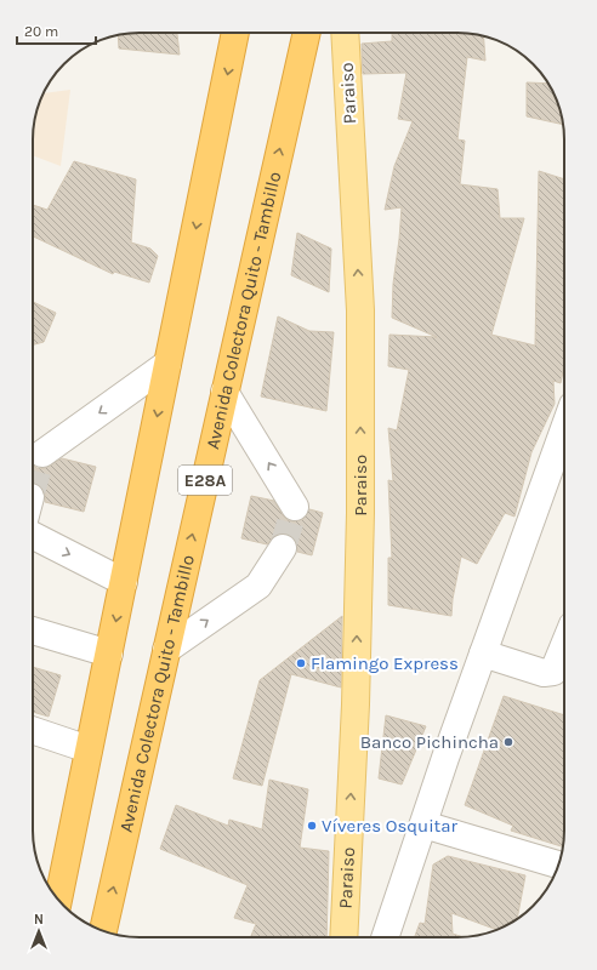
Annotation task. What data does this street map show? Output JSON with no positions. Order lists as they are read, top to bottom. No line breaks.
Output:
{"streets":{"highway":["Avenida Colectora Quito - Tambillo","E28A"],"main road":["Paraiso"]},"one_way":["Paraiso"],"places":["Flamingo Express","Banco Pichincha","Víveres Osquitar"],"scale_bar":"20 m","north":"top"}
